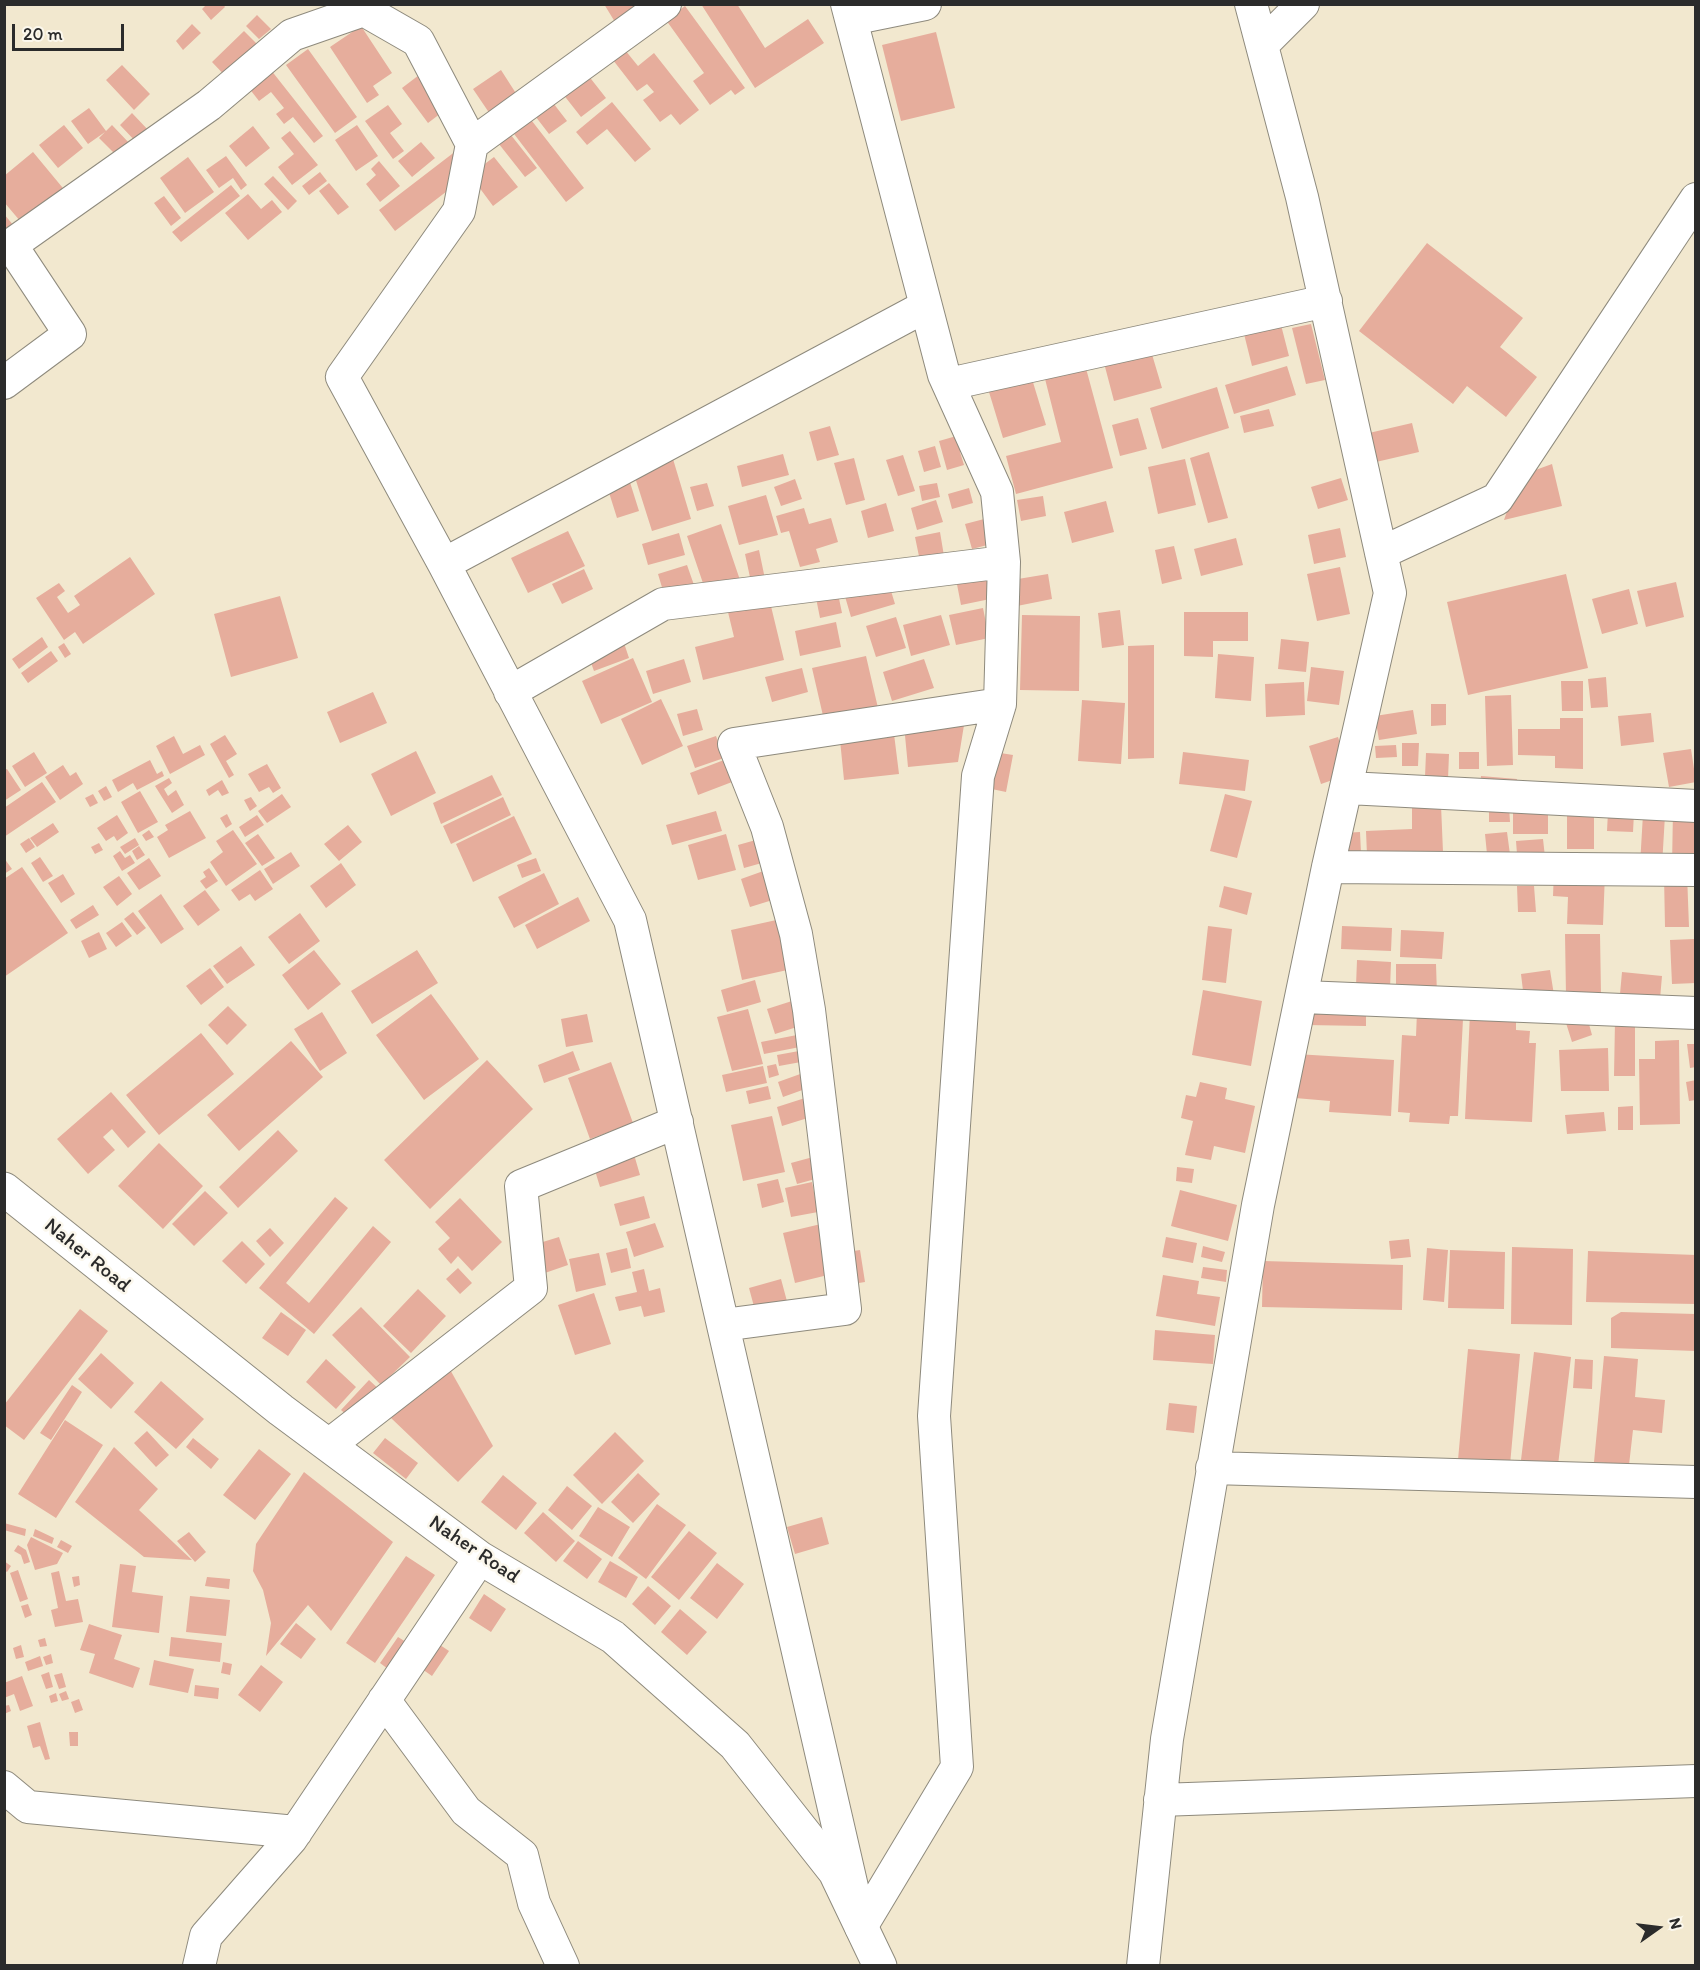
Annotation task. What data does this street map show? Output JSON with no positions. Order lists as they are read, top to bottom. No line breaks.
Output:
{"streets":{"main road":["Naher Road"]},"scale_bar":"20 m","north":"right"}
